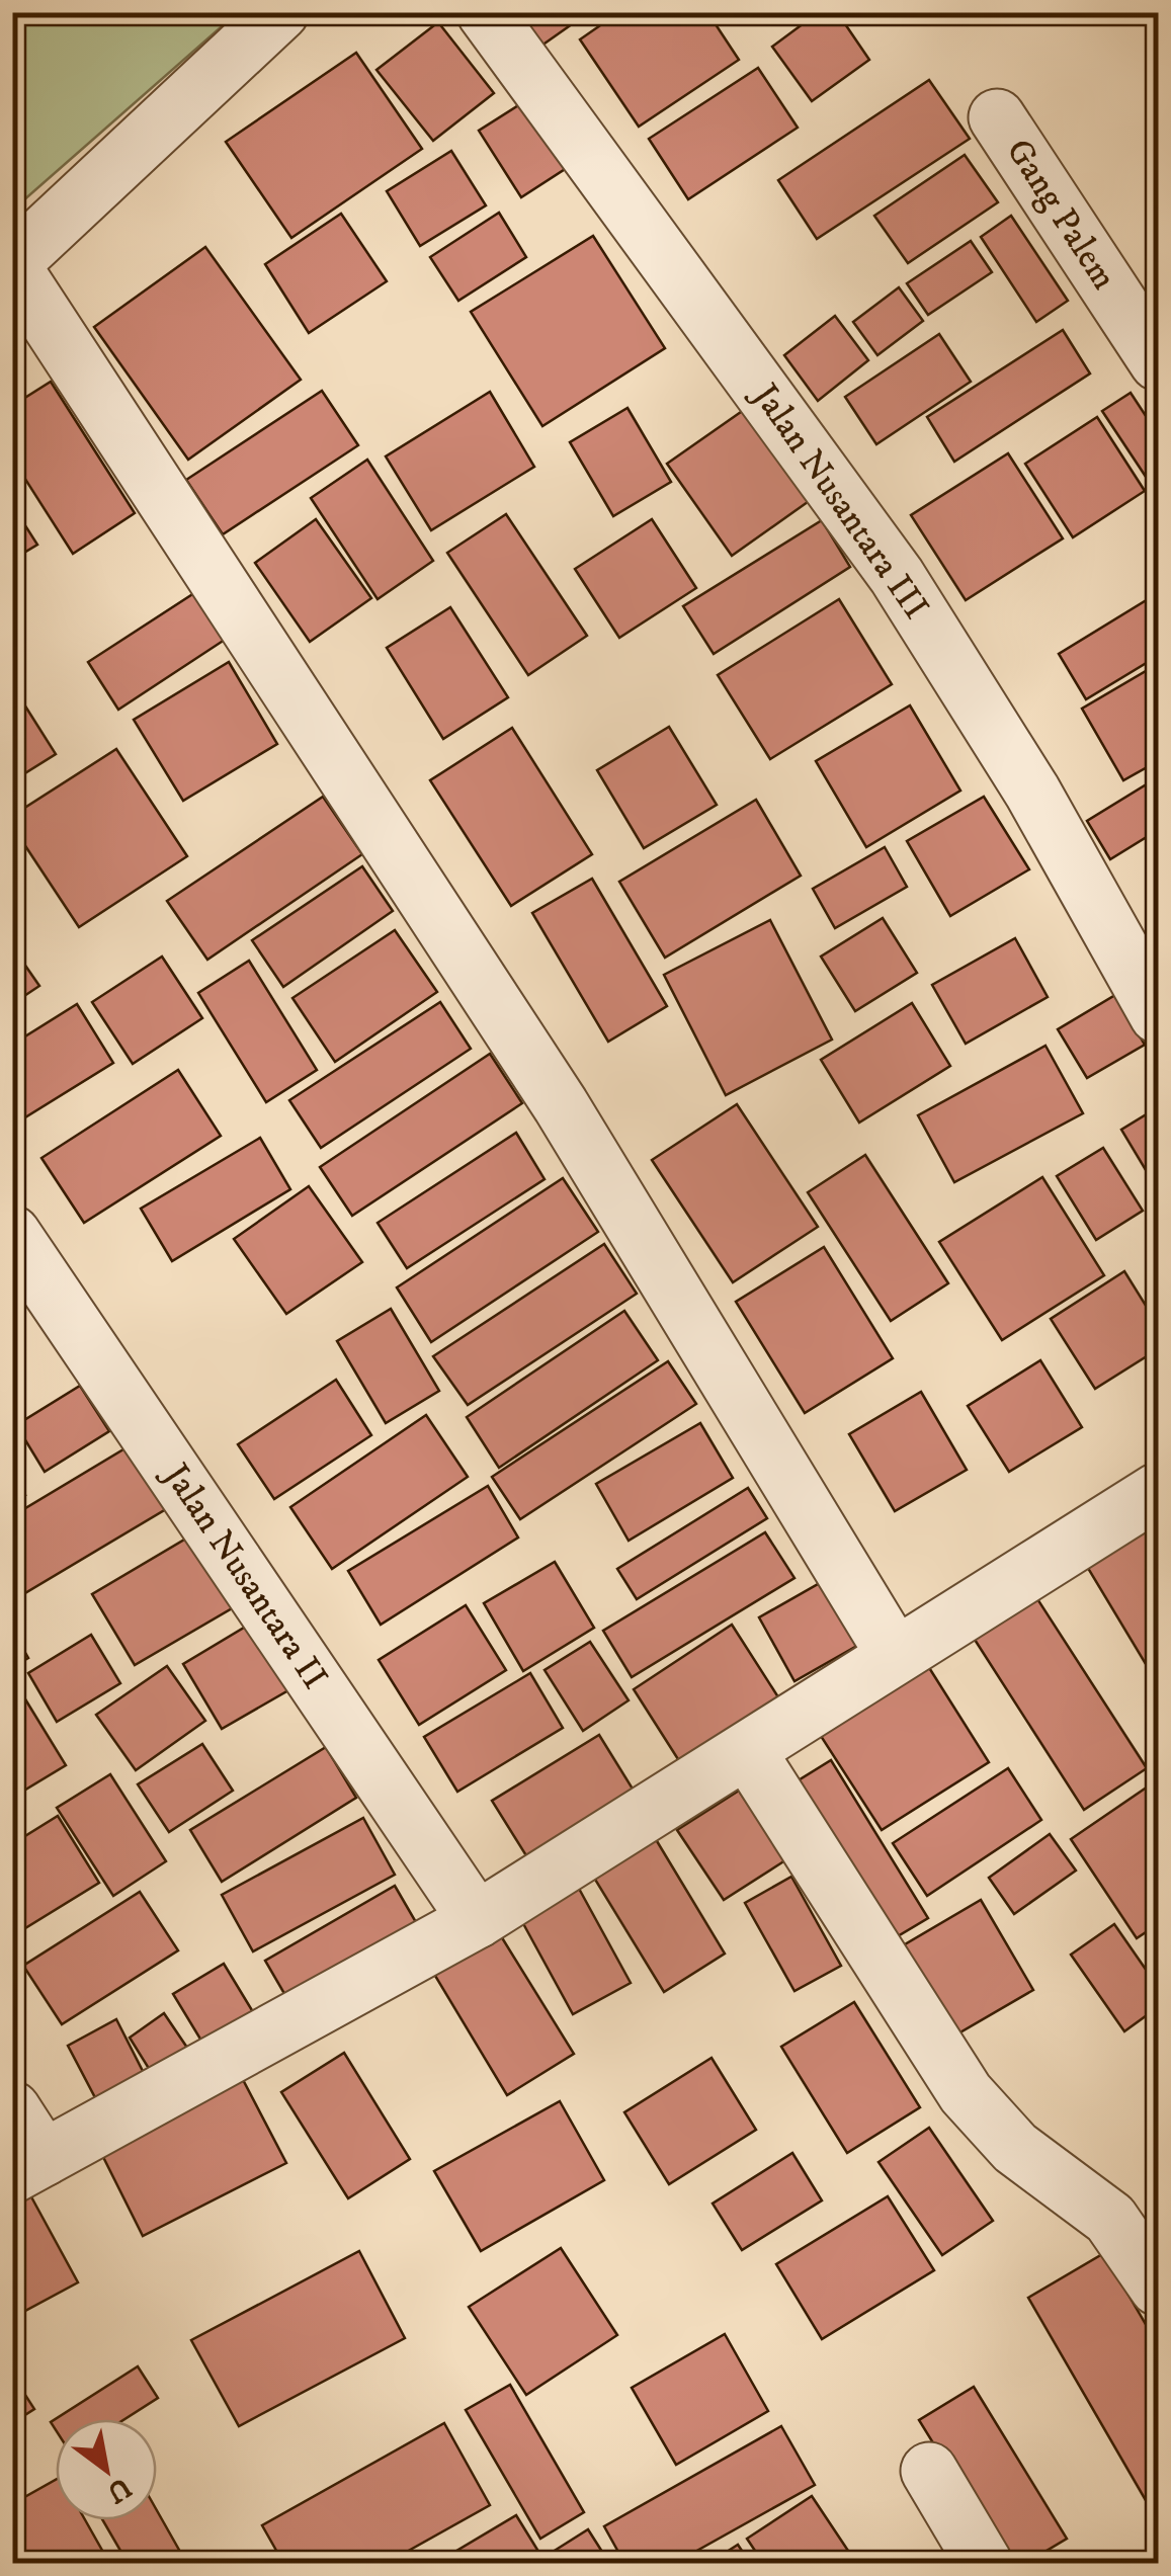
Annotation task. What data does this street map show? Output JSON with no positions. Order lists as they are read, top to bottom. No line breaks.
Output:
{"streets":{"street":["Gang Palem","Jalan Nusantara III","Jalan Nusantara II"]},"north":"bottom right"}
